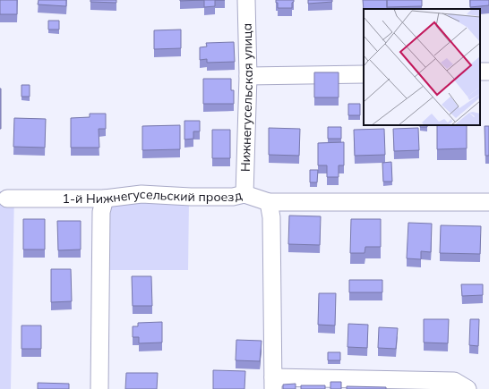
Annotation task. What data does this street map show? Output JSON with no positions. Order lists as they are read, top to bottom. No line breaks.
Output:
{"streets":{"street":["Нижнегусельская улица","1-й Нижнегусельский проезд"]},"crossings":[["Нижнегусельская улица","1-й Нижнегусельский проезд"]]}
